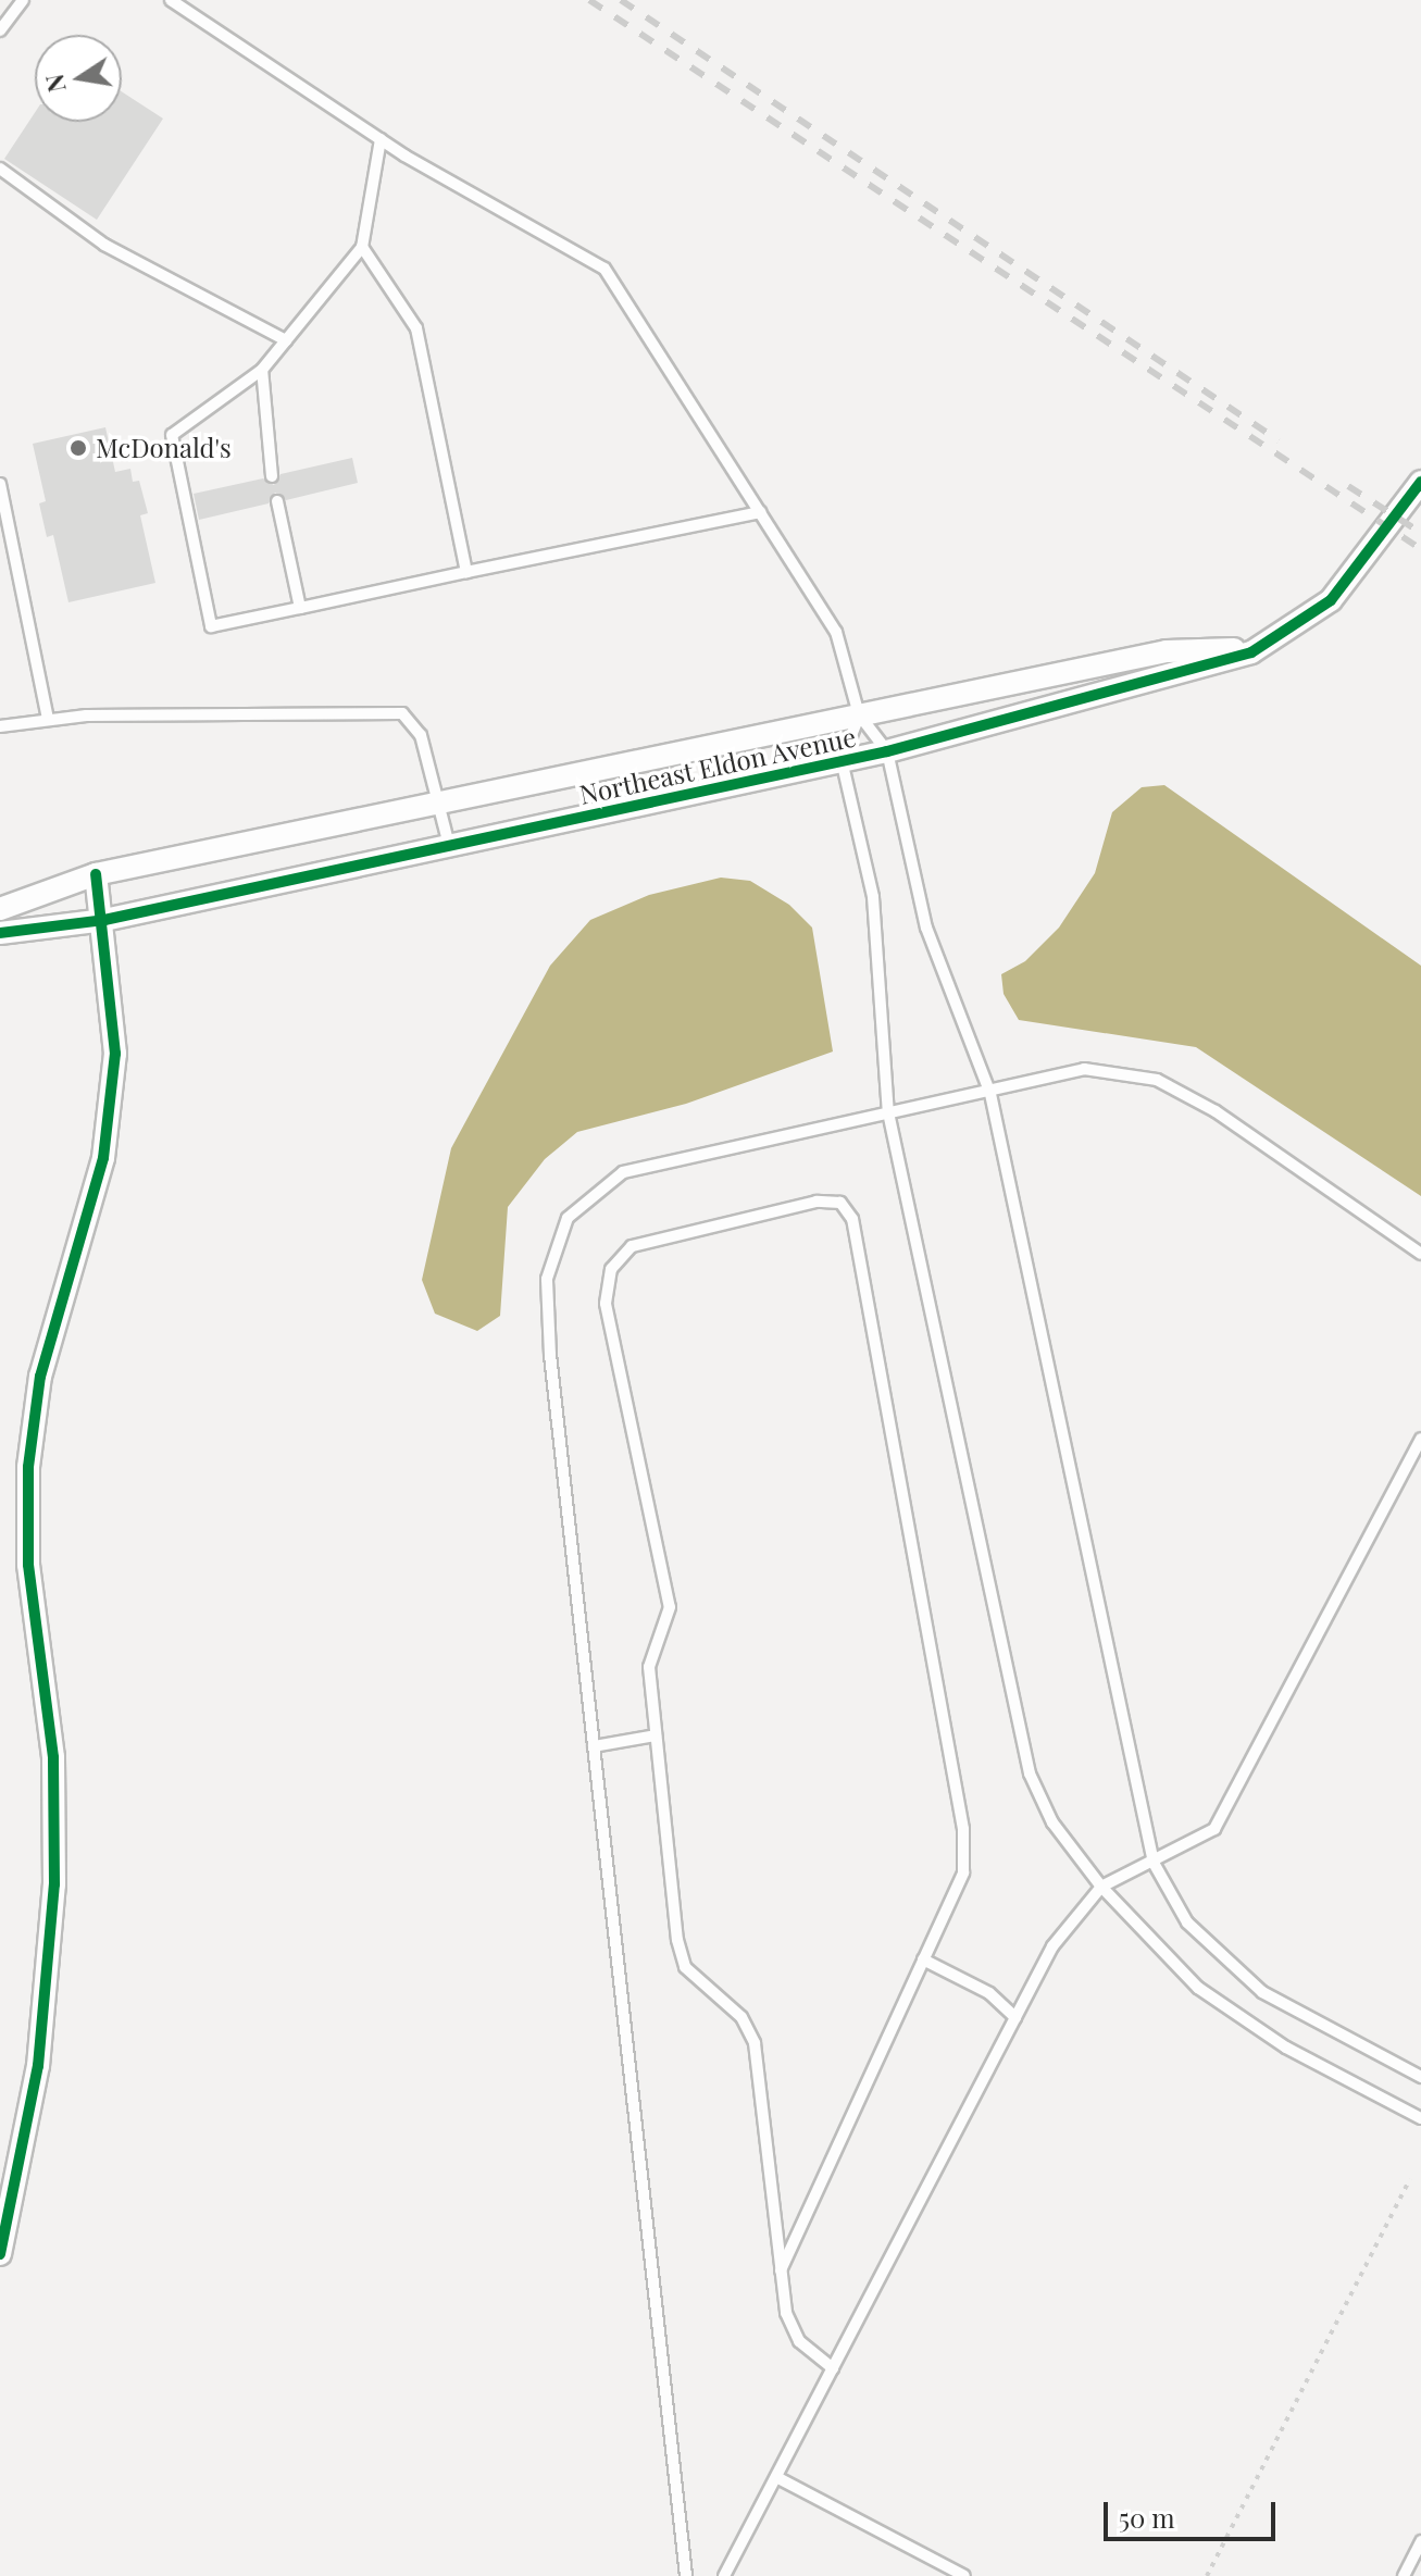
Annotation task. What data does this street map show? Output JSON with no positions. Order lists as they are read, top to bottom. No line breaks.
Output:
{"streets":{"street":["Northeast Eldon Avenue"]},"places":["McDonald's"],"scale_bar":"50 m","north":"left"}
